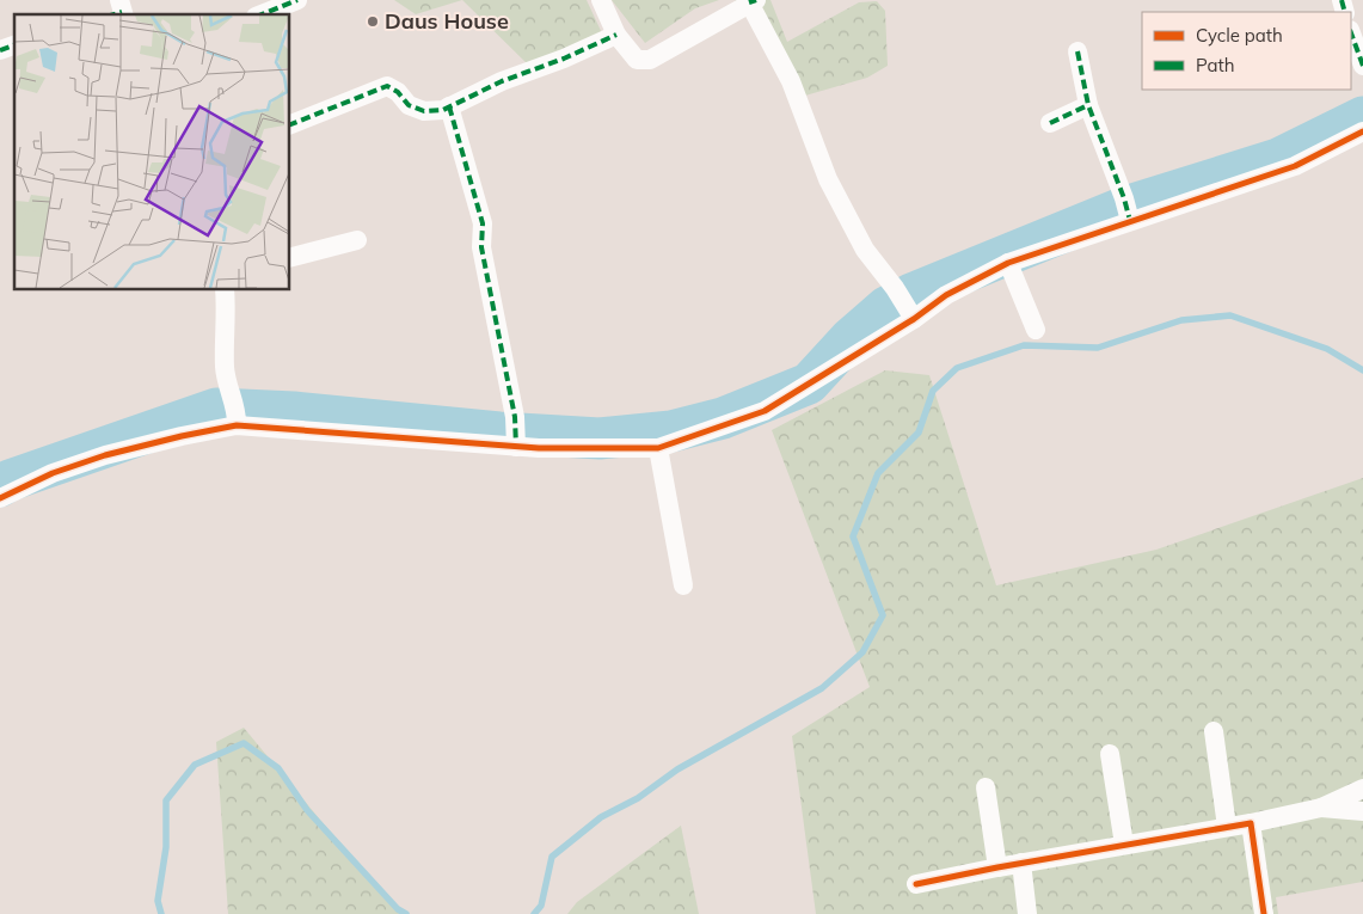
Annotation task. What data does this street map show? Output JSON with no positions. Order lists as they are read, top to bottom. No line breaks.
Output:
{"places":["Daus House"],"legend":["Cycle path","Path"]}
